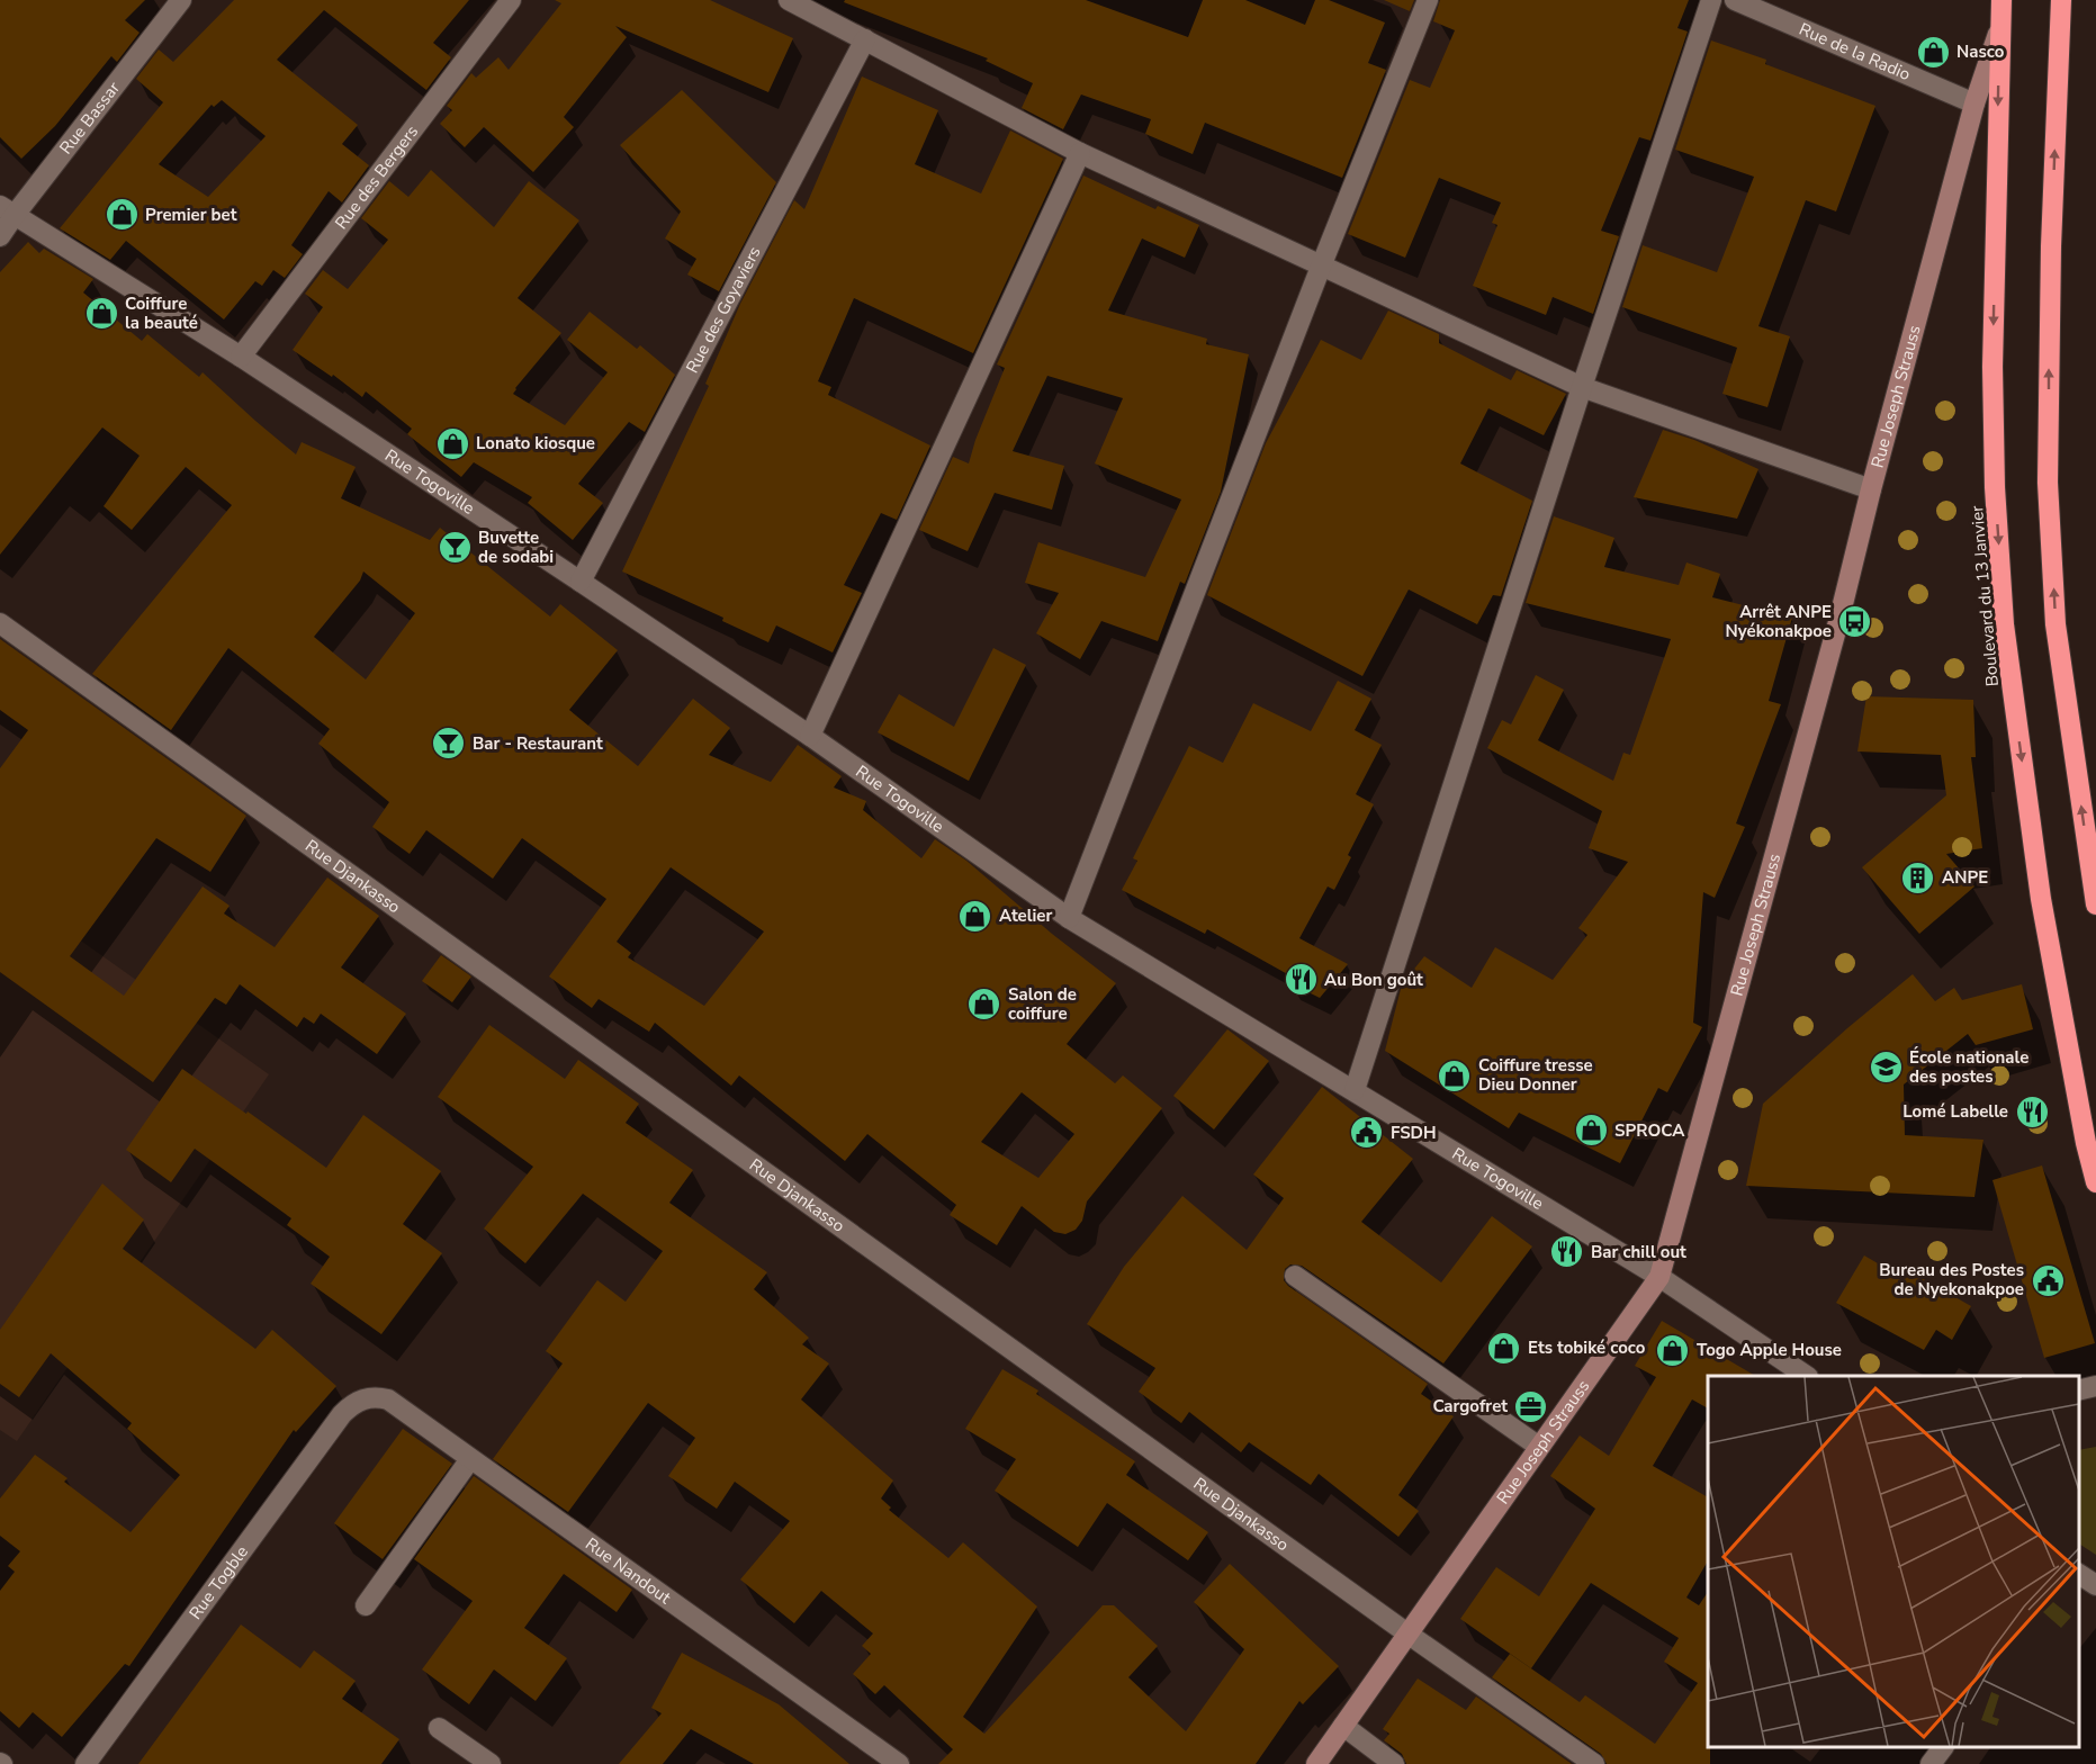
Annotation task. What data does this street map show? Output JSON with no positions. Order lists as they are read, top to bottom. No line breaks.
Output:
{"streets":{"highway":["Boulevard du 13 Janvier"],"street":["Rue de la Radio","Rue Bassar","Rue des Bergers","Rue des Goyaviers","Rue Joseph Strauss","Rue Togoville","Rue Djankasso","Rue Nandout","Rue Togble"]},"crossings":[["Rue de la Radio","Rue Joseph Strauss"],["Rue Bassar","Rue Togoville"],["Rue des Bergers","Rue Togoville"],["Rue des Goyaviers","Rue Togoville"],["Rue Joseph Strauss","Rue Togoville"],["Rue Joseph Strauss","Boulevard du 13 Janvier"],["Rue Joseph Strauss","Rue Djankasso"],["Rue Nandout","Rue Togble"]],"places":{"shop":["Nasco","Premier bet","Coiffure la beauté","Lonato kiosque","Atelier","Salon de coiffure","Coiffure tresse Dieu Donner","SPROCA","Ets tobiké coco","Togo Apple House"],"bar":["Buvette de sodabi","Bar - Restaurant"],"bus stop":["Arrêt ANPE Nyékonakpoe"],"building":["ANPE"],"restaurant":["Au Bon goût","Lomé Labelle","Bar chill out"],"school or university":["École nationale des postes"],"public building":["FSDH","Bureau des Postes de Nyekonakpoe"],"office":["Cargofret"]}}
